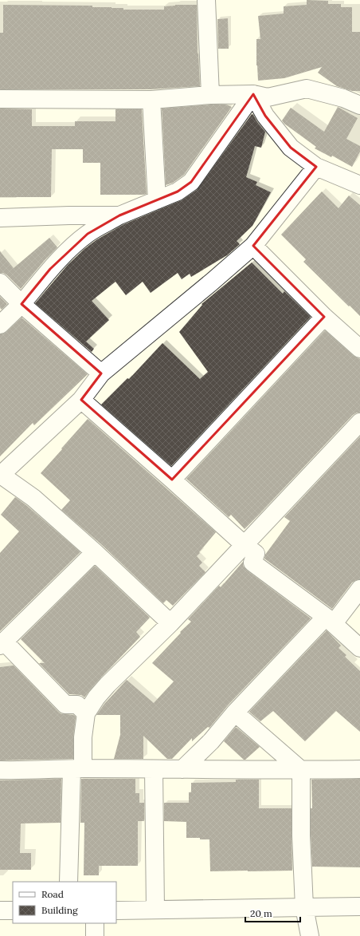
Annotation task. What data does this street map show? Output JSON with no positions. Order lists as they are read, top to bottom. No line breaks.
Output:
{"legend":["Road","Building"],"scale_bar":"20 m"}
